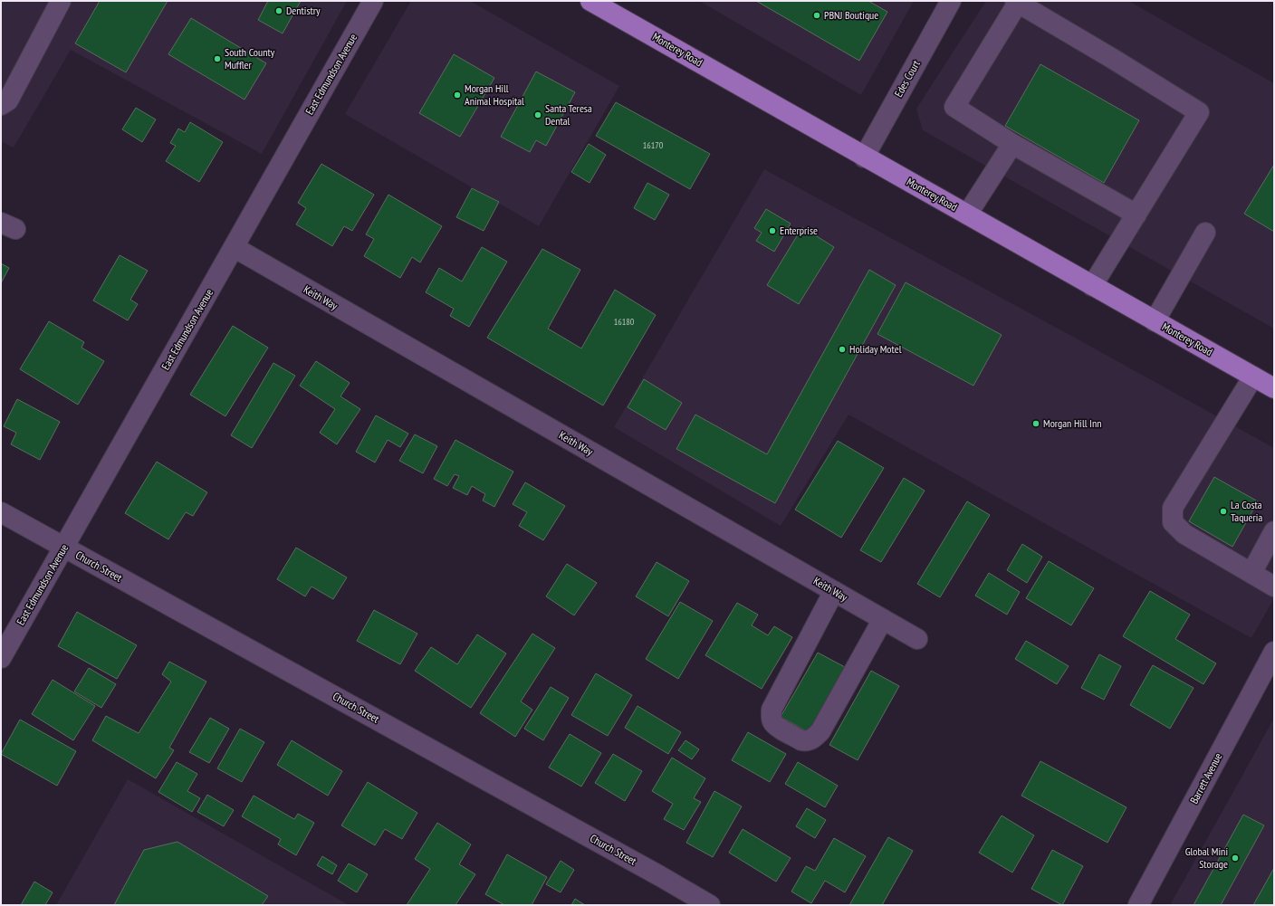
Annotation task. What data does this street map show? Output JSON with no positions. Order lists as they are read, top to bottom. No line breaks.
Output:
{"streets":{"main road":["Monterey Road"],"street":["East Edmundson Avenue","Edes Court","Keith Way","Church Street","Barrett Avenue"]},"crossings":[["Monterey Road","Edes Court"],["East Edmundson Avenue","Keith Way"],["East Edmundson Avenue","Church Street"]],"places":["Dentistry","PBNJ Boutique","South County Muffler","Morgan Hill Animal Hospital","Santa Teresa Dental","Enterprise","Holiday Motel","Morgan Hill Inn","La Costa Taqueria","Global Mini Storage"],"house_numbers":["16170","16180"]}
